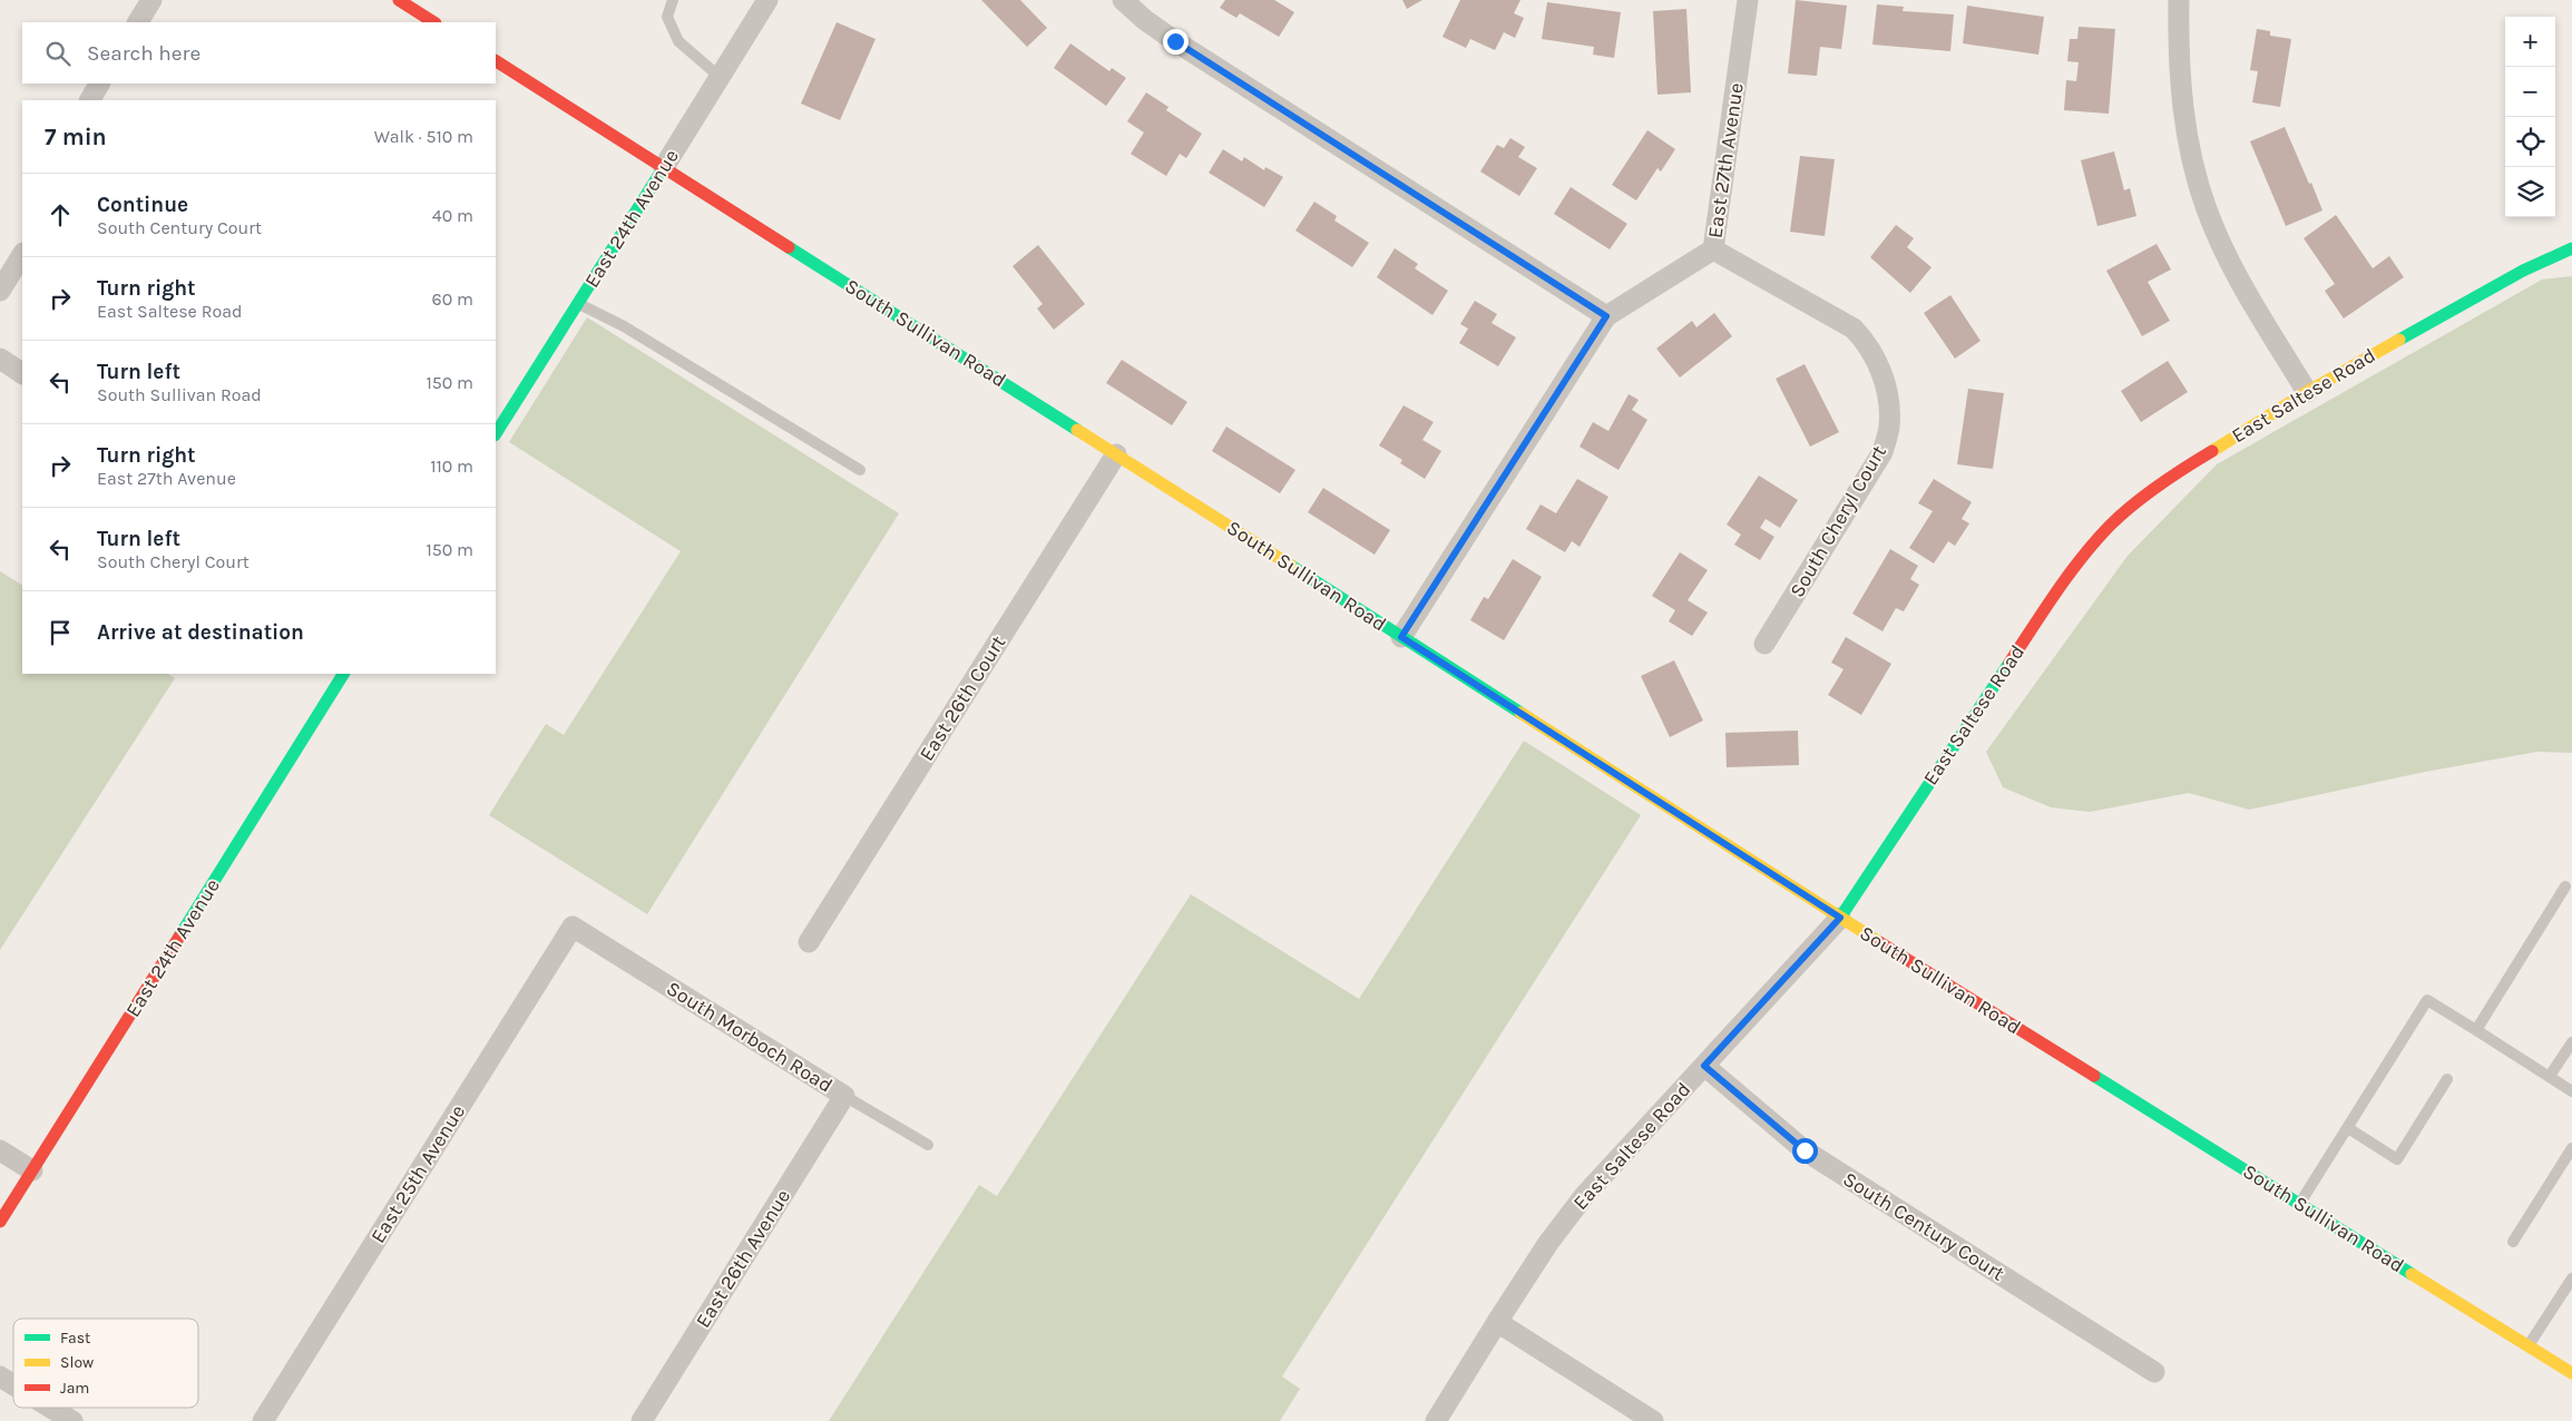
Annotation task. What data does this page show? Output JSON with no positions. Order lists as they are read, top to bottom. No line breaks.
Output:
{"streets":{"main road":["East 24th Avenue","South Sullivan Road","East Saltese Road"],"street":["East 27th Avenue","South Cheryl Court","East 26th Court","South Morboch Road","East 25th Avenue","South Century Court","East 26th Avenue"]},"crossings":[["East 27th Avenue","South Sullivan Road"],["East 27th Avenue","South Cheryl Court"],["East 24th Avenue","South Sullivan Road"],["South Sullivan Road","East Saltese Road"],["South Sullivan Road","East 26th Court"],["East Saltese Road","South Century Court"],["South Morboch Road","East 25th Avenue"],["South Morboch Road","East 26th Avenue"]],"legend":["Fast","Slow","Jam"],"page":{"map_buttons":["+","−"],"search":"Search here","heading":["7 min","Walk · 510 m"],"list":[["Continue","South Century Court","40 m"],["Turn right","East Saltese Road","60 m"],["Turn left","South Sullivan Road","150 m"],["Turn right","East 27th Avenue","110 m"],["Turn left","South Cheryl Court","150 m"],"Arrive at destination"]}}
